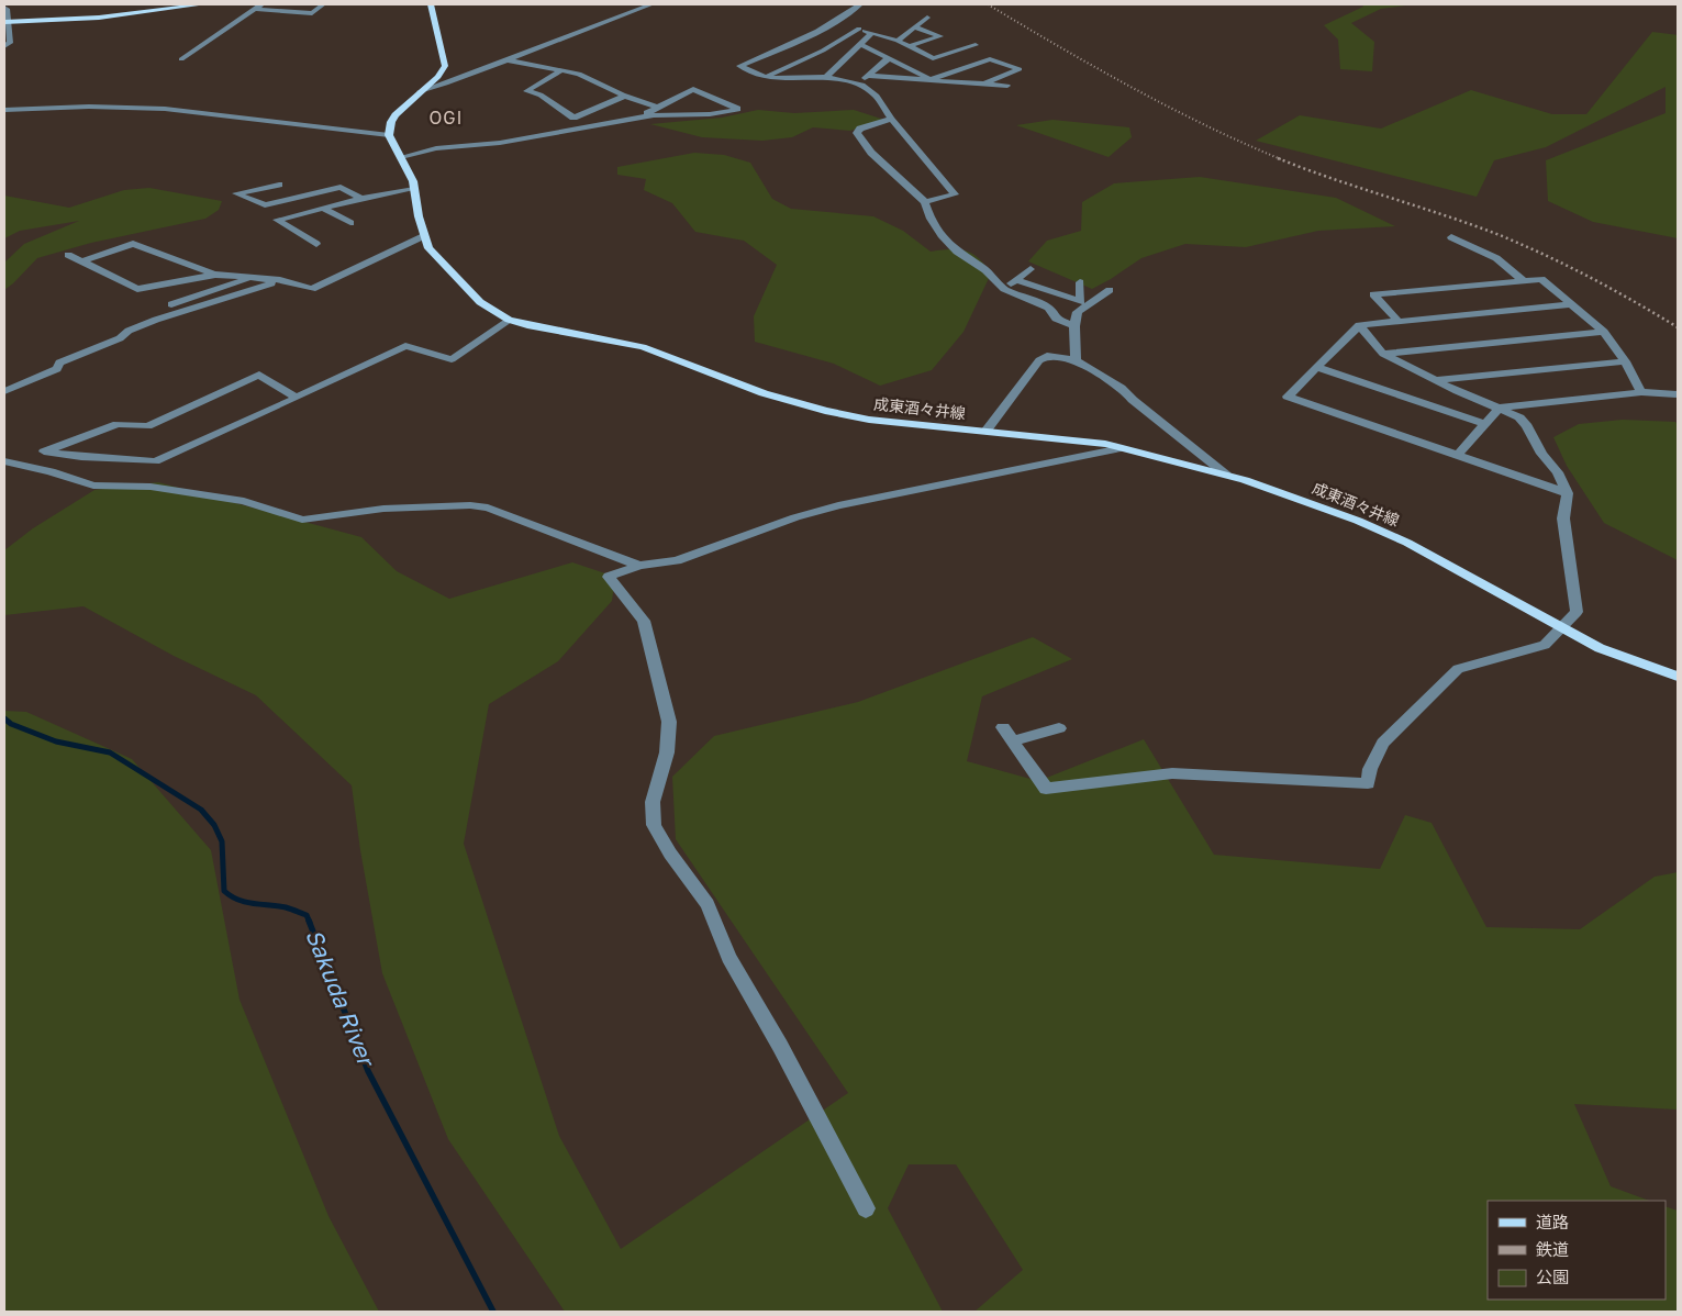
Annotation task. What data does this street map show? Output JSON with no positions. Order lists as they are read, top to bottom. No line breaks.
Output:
{"streets":{"main road":["成東酒々井線"]},"districts":["OGI"],"water":["Sakuda River"],"legend":["道路","鉄道","公園"]}
